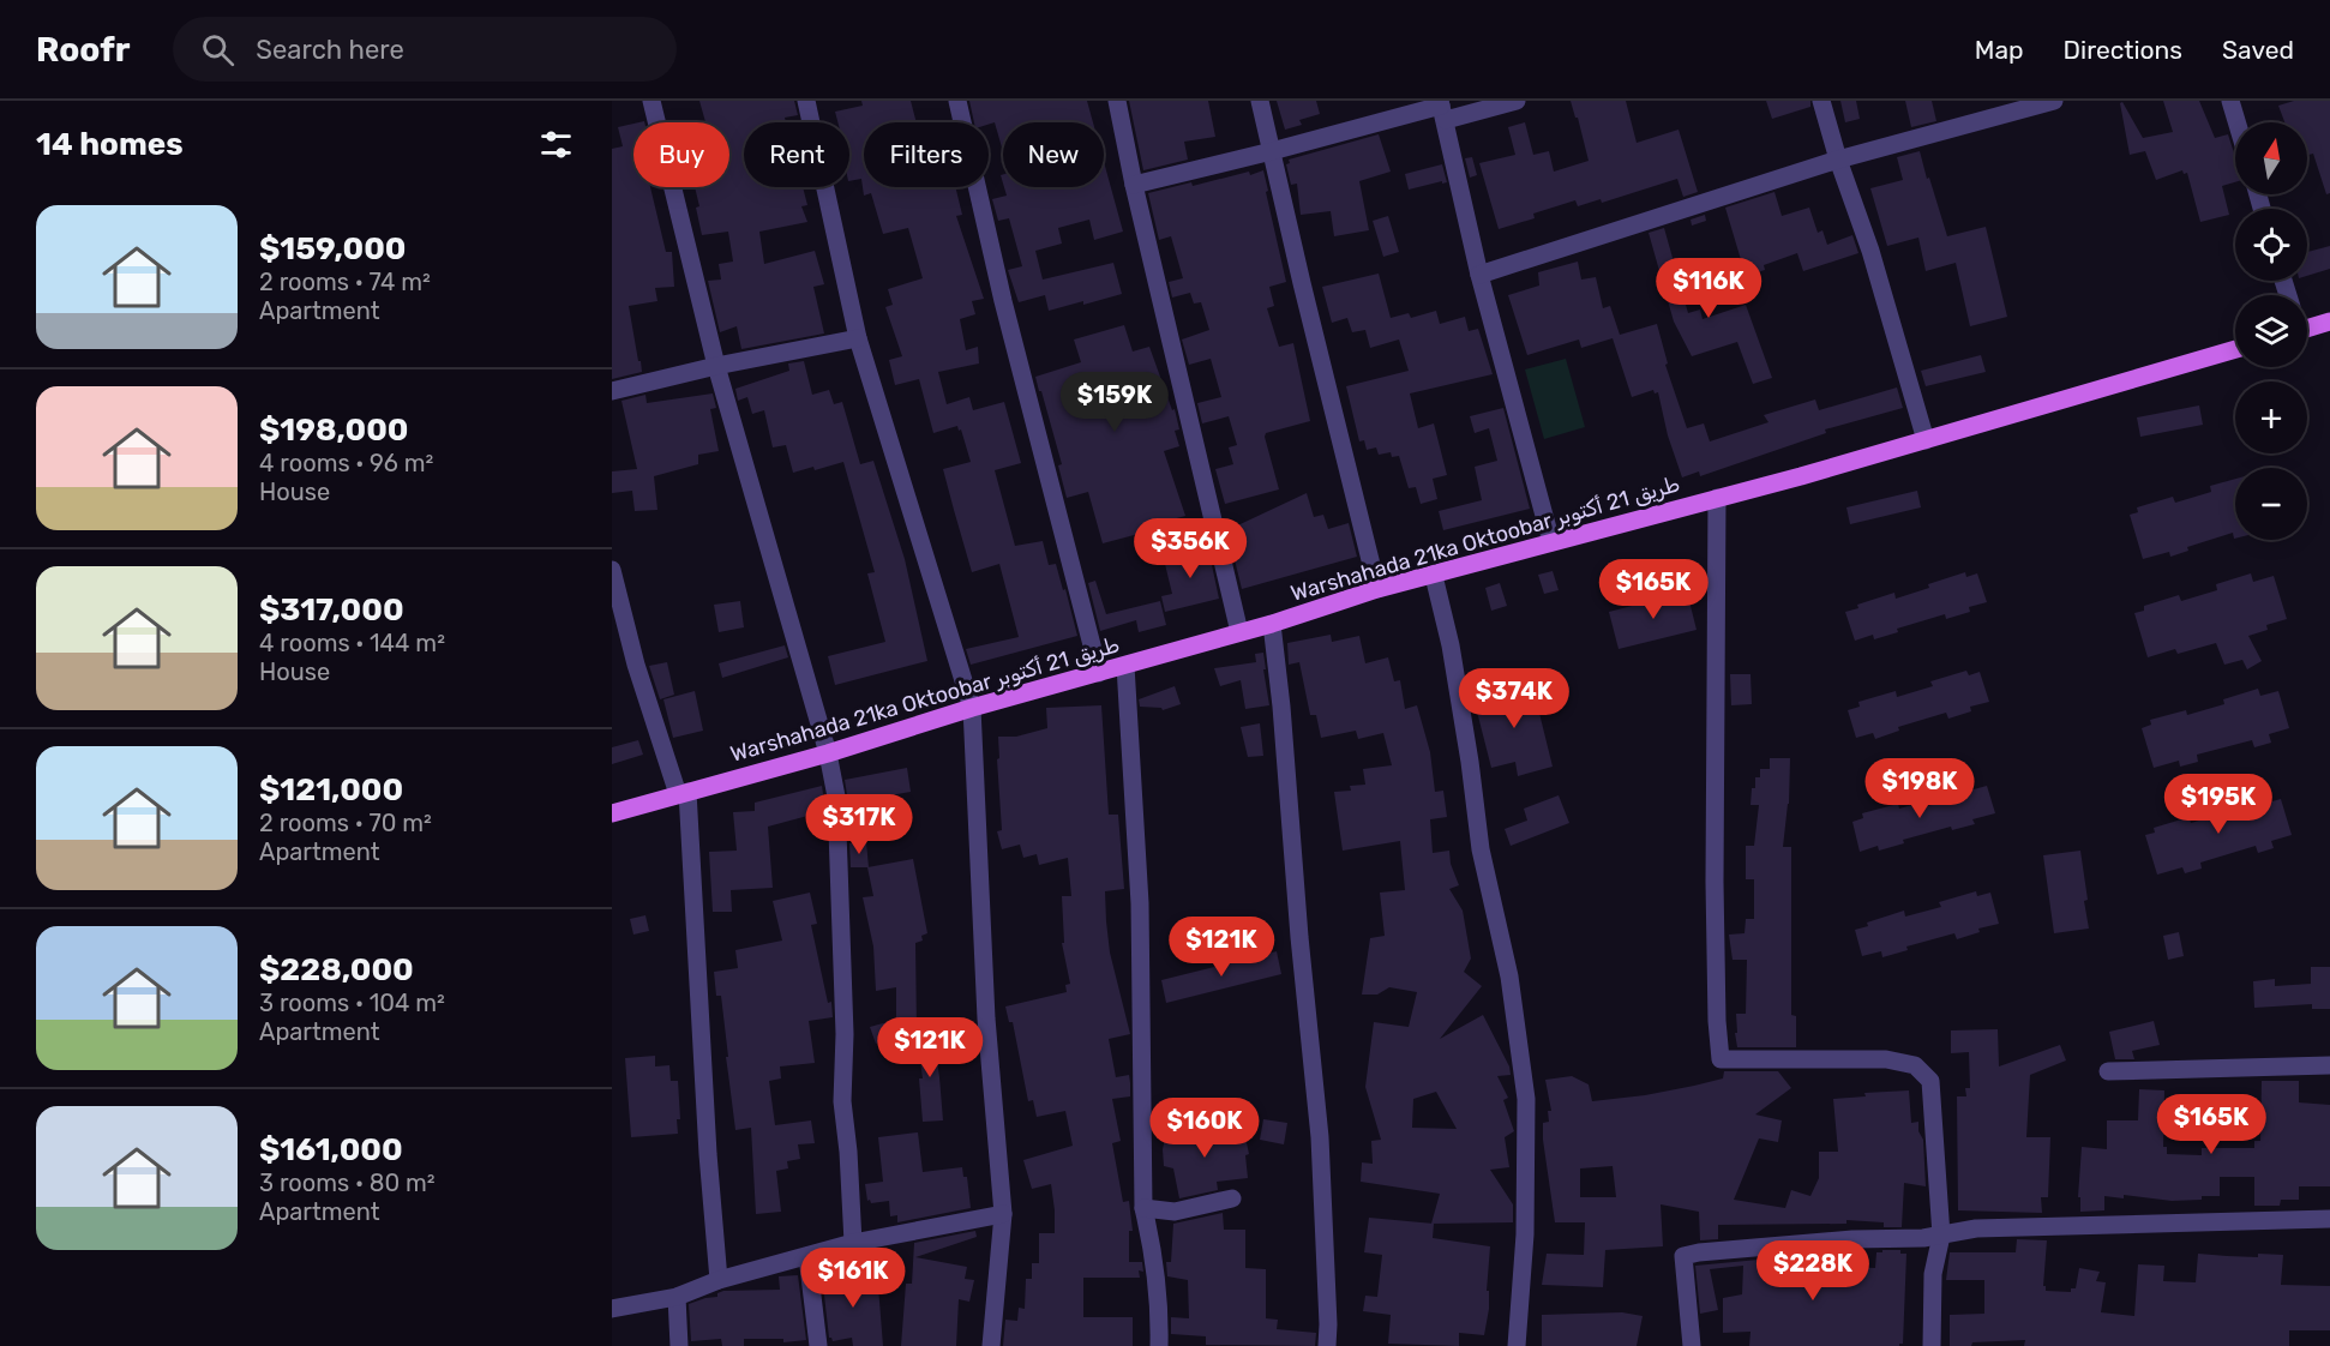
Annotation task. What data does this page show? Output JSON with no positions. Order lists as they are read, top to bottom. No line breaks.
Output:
{"streets":{"main road":["Warshahada 21ka Oktoobar طريق 21 أكتوبر"]},"north":"top","page":{"header":"Roofr","search":"Search here","nav":["Map","Directions","Saved"],"heading":"14 homes","map_buttons":["+","−"],"chip":["Buy","Rent","Filters","New"],"list":[{"name":"$159,000","note":"2 rooms · 74 m² · Apartment"},{"name":"$198,000","note":"4 rooms · 96 m² · House"},{"name":"$317,000","note":"4 rooms · 144 m² · House"},{"name":"$121,000","note":"2 rooms · 70 m² · Apartment"},{"name":"$228,000","note":"3 rooms · 104 m² · Apartment"},{"name":"$161,000","note":"3 rooms · 80 m² · Apartment"}],"price":["$116K","$159K","$356K","$165K","$374K","$198K","$195K","$317K","$121K","$121K","$165K","$160K","$228K","$161K"]}}
